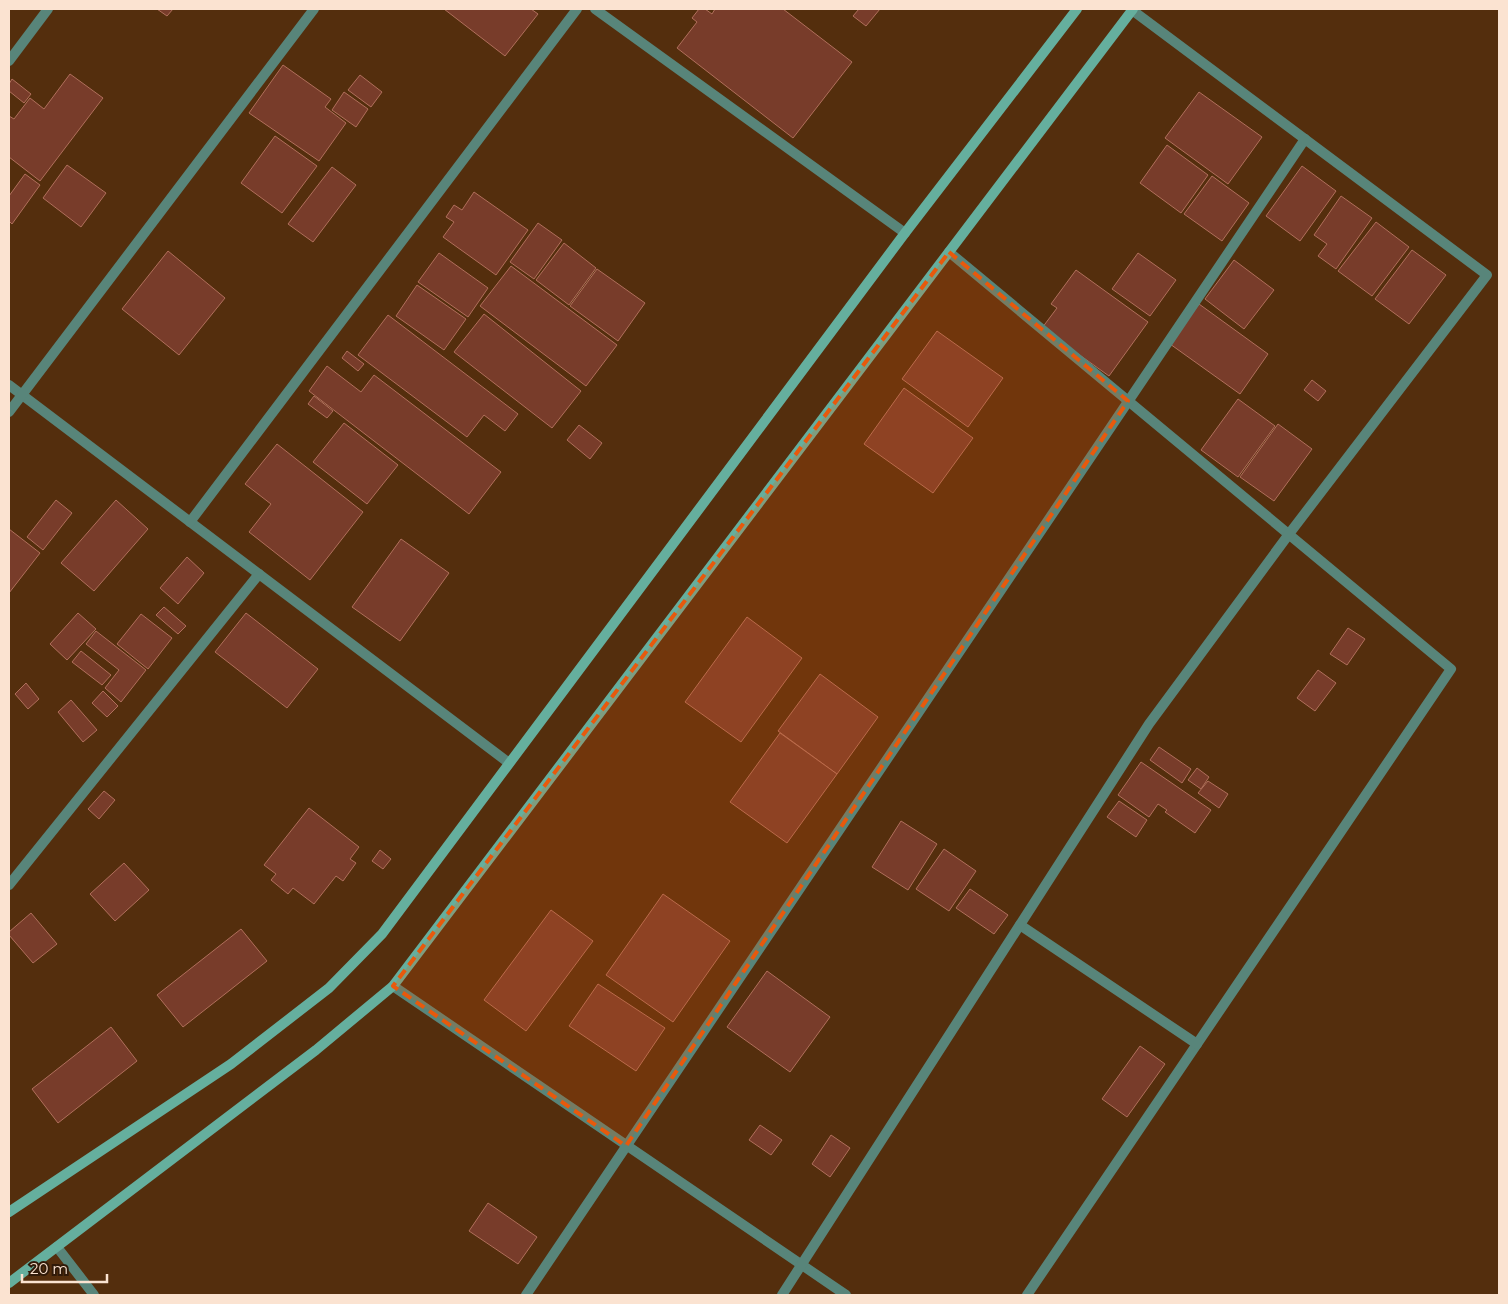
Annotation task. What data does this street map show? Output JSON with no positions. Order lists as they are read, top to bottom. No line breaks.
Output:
{"scale_bar":"20 m"}
